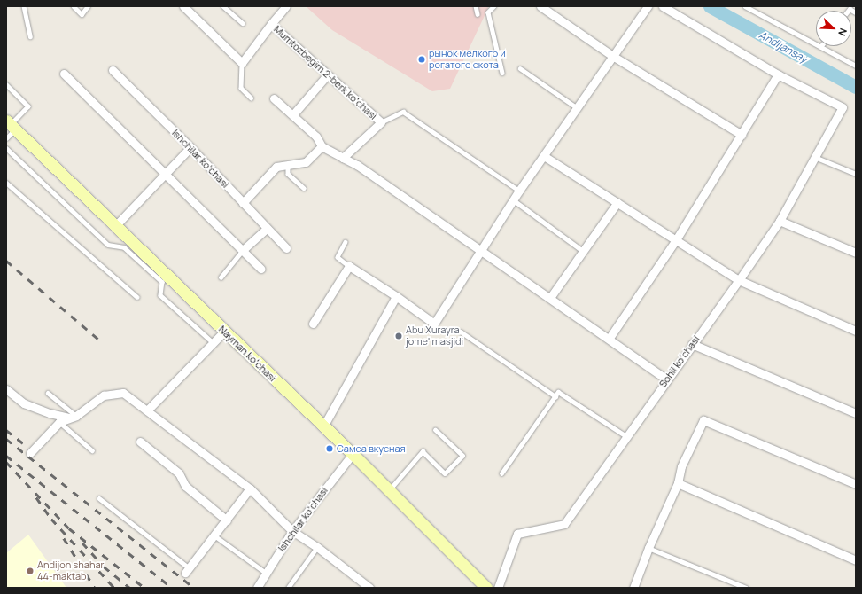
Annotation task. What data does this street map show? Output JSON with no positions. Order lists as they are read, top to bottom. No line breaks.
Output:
{"streets":{"main road":["Nayman koʻchasi"],"street":["Mumtozbegim 2-berk koʻchasi","Ishchilar koʻchasi","Sohil koʻchasi"]},"crossings":[["Ishchilar koʻchasi","Nayman koʻchasi"]],"water":["Andijansay"],"places":["рынок мелкого и рогатого скота","Abu Xurayra jome' masjidi","Самса вкусная","Andijon shahar 44-maktab"],"north":"bottom right"}
